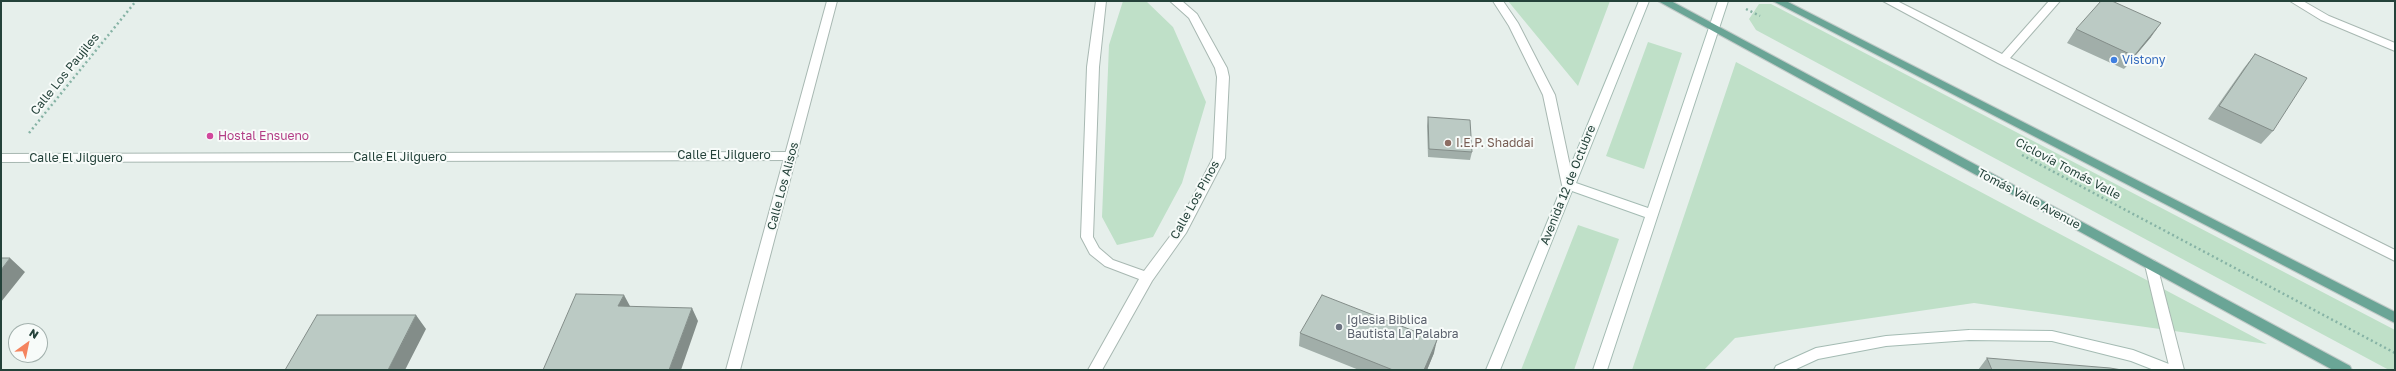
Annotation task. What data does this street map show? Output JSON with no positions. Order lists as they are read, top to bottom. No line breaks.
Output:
{"streets":{"main road":["Tomás Valle Avenue"],"street":["Calle El Jilguero","Avenida 12 de Octubre","Calle Los Alisos","Calle Los Pinos"],"path":["Calle Los Paujiles","Ciclovía Tomás Valle"]},"crossings":[["Calle Los Paujiles","Calle El Jilguero"],["Calle El Jilguero","Calle Los Alisos"]],"places":["Vistony","Hostal Ensueno","I.E.P. Shaddai","Iglesia Biblica Bautista La Palabra"],"north":"top right"}
